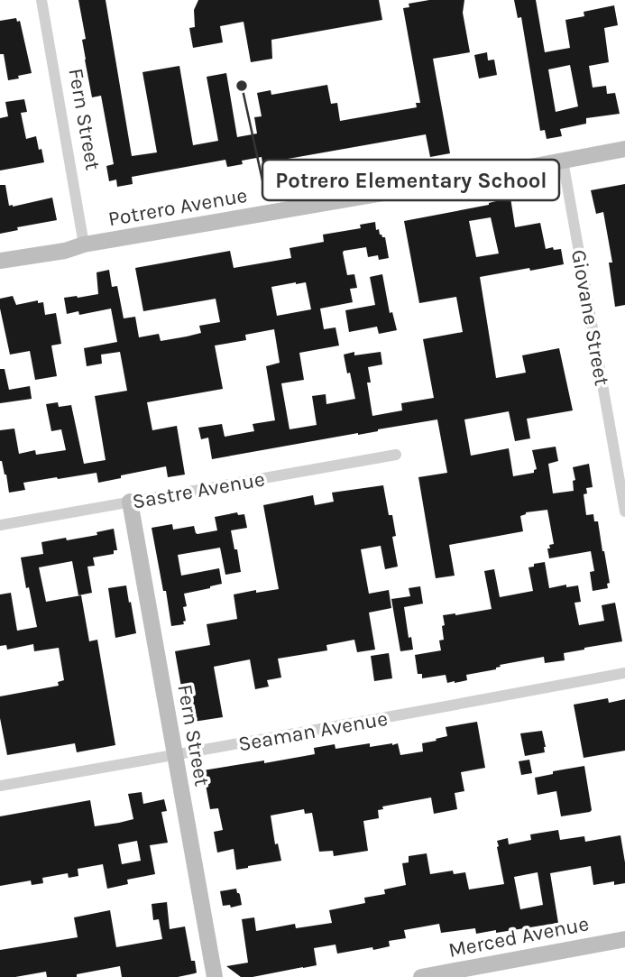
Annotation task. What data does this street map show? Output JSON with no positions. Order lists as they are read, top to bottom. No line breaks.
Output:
{"streets":{"street":["Fern Street","Potrero Avenue","Giovane Street","Sastre Avenue","Seaman Avenue","Merced Avenue"]},"crossings":[["Fern Street","Potrero Avenue"],["Fern Street","Sastre Avenue"],["Fern Street","Seaman Avenue"],["Potrero Avenue","Giovane Street"]],"places":["Potrero Elementary School"]}
